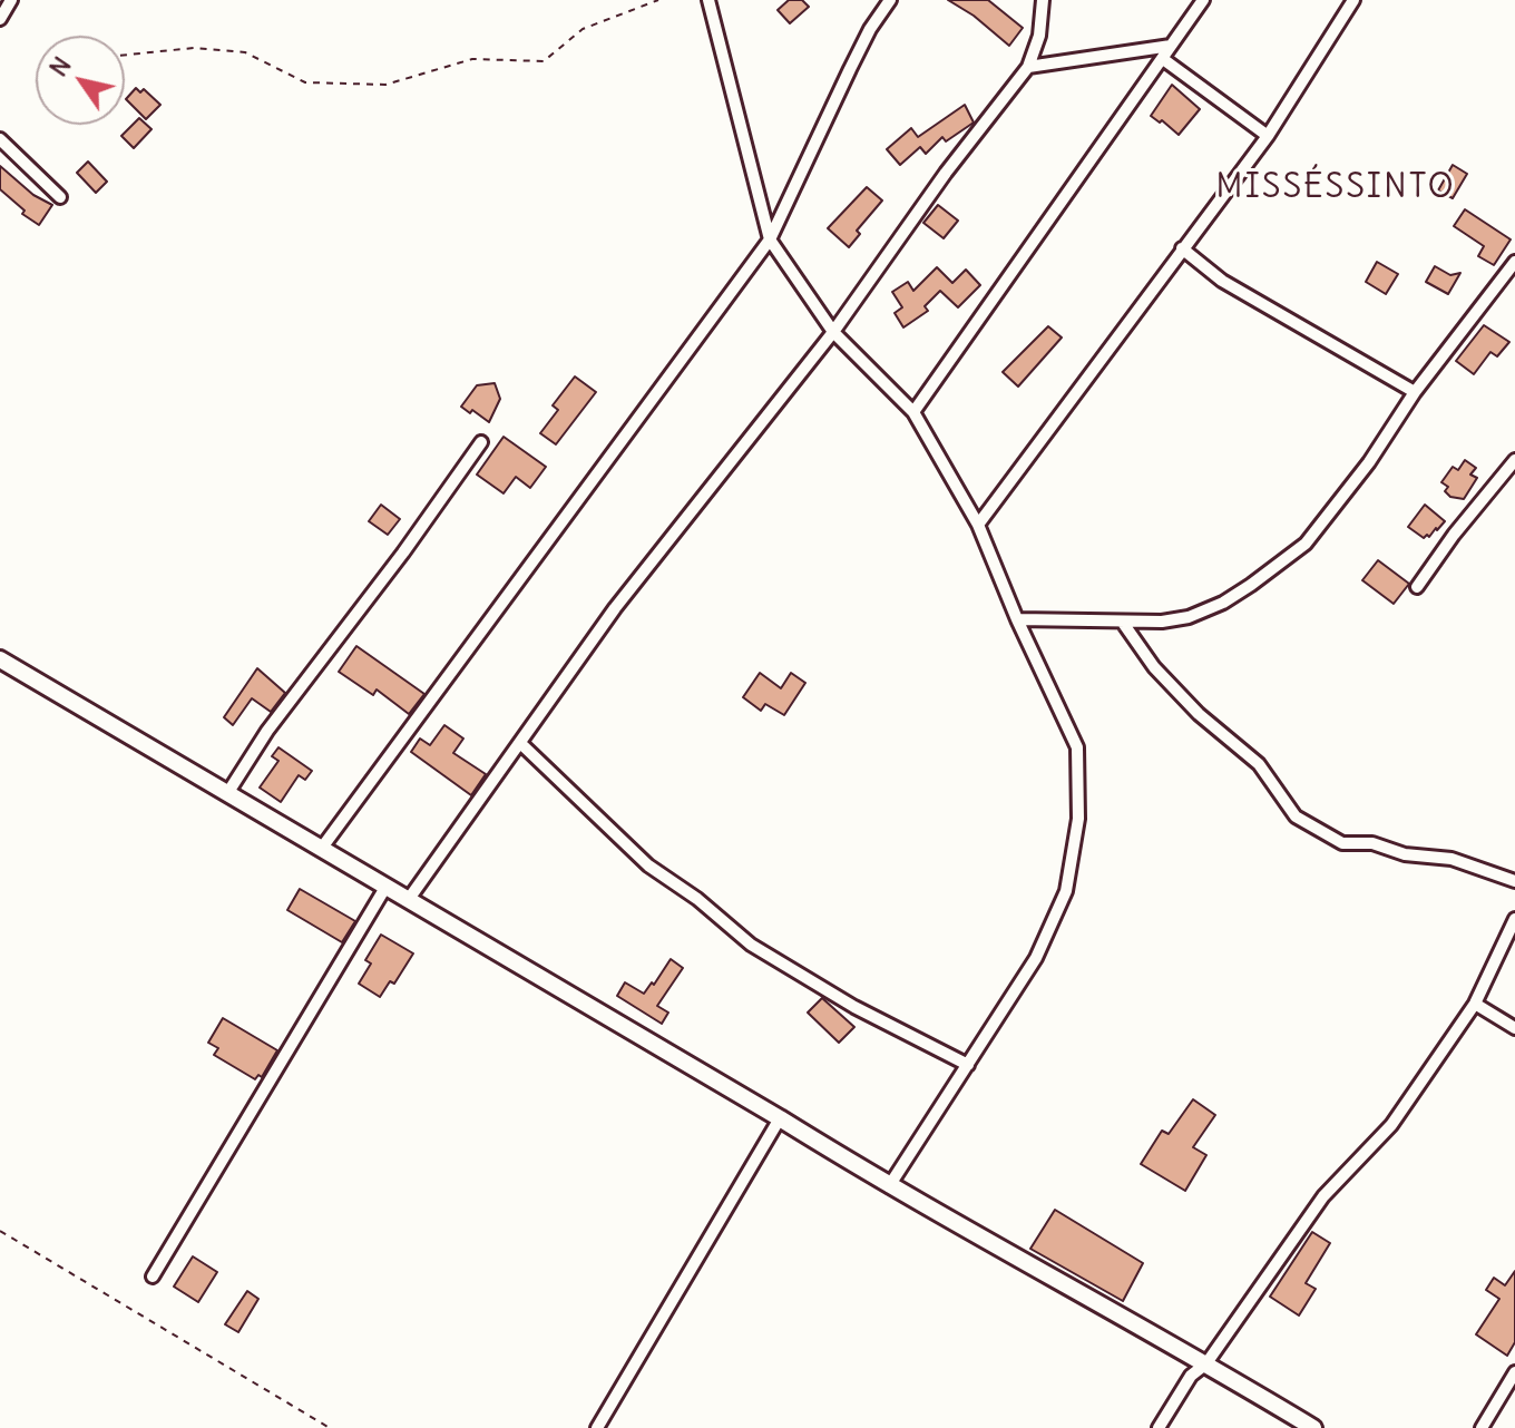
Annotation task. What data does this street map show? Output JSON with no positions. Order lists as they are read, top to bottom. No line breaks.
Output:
{"districts":["MISSÉSSINTO"],"north":"top left"}
